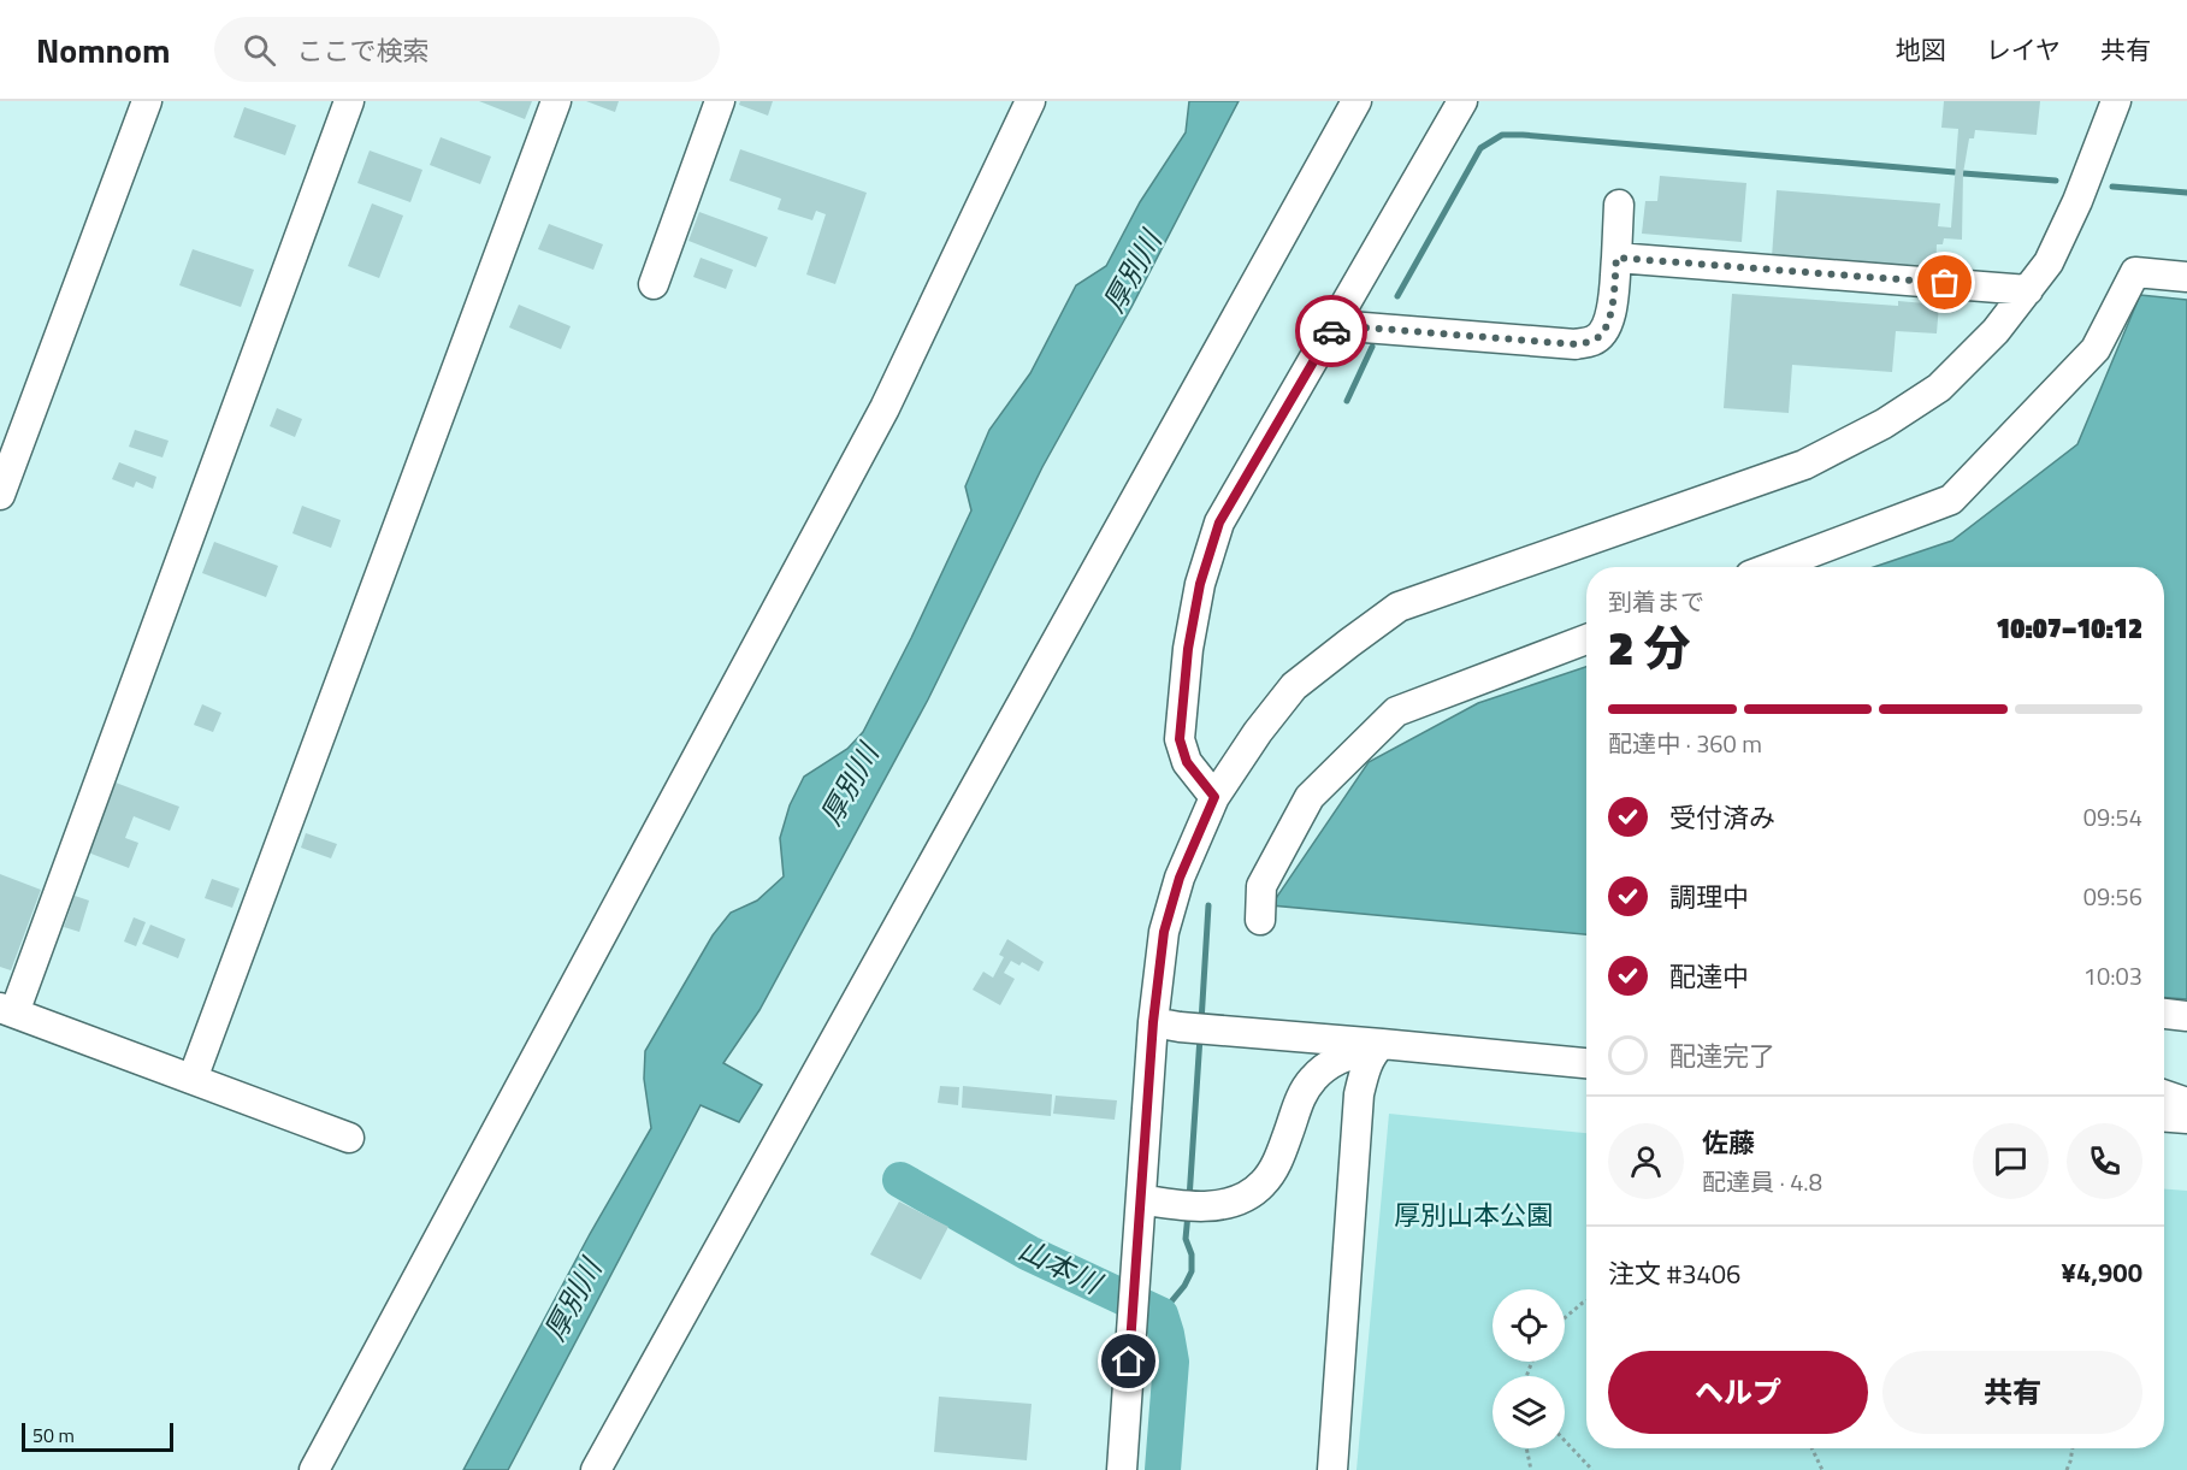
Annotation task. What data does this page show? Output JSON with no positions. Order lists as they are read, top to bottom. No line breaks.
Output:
{"water":["厚別川","山本川"],"parks":["厚別山本公園"],"scale_bar":"50 m","page":{"header":"Nomnom","search":"ここで検索","nav":["地図","レイヤ","共有"],"heading":["2 分","到着まで","10:07–10:12"],"panel":["佐藤","配達員 · 4.8","注文 #3406","¥4,900"],"bar":"配達中 · 360 m","list":[["受付済み","09:54"],["調理中","09:56"],["配達中","10:03"],"配達完了"],"buttons":["ヘルプ","共有"],"scale":"50 m"}}
